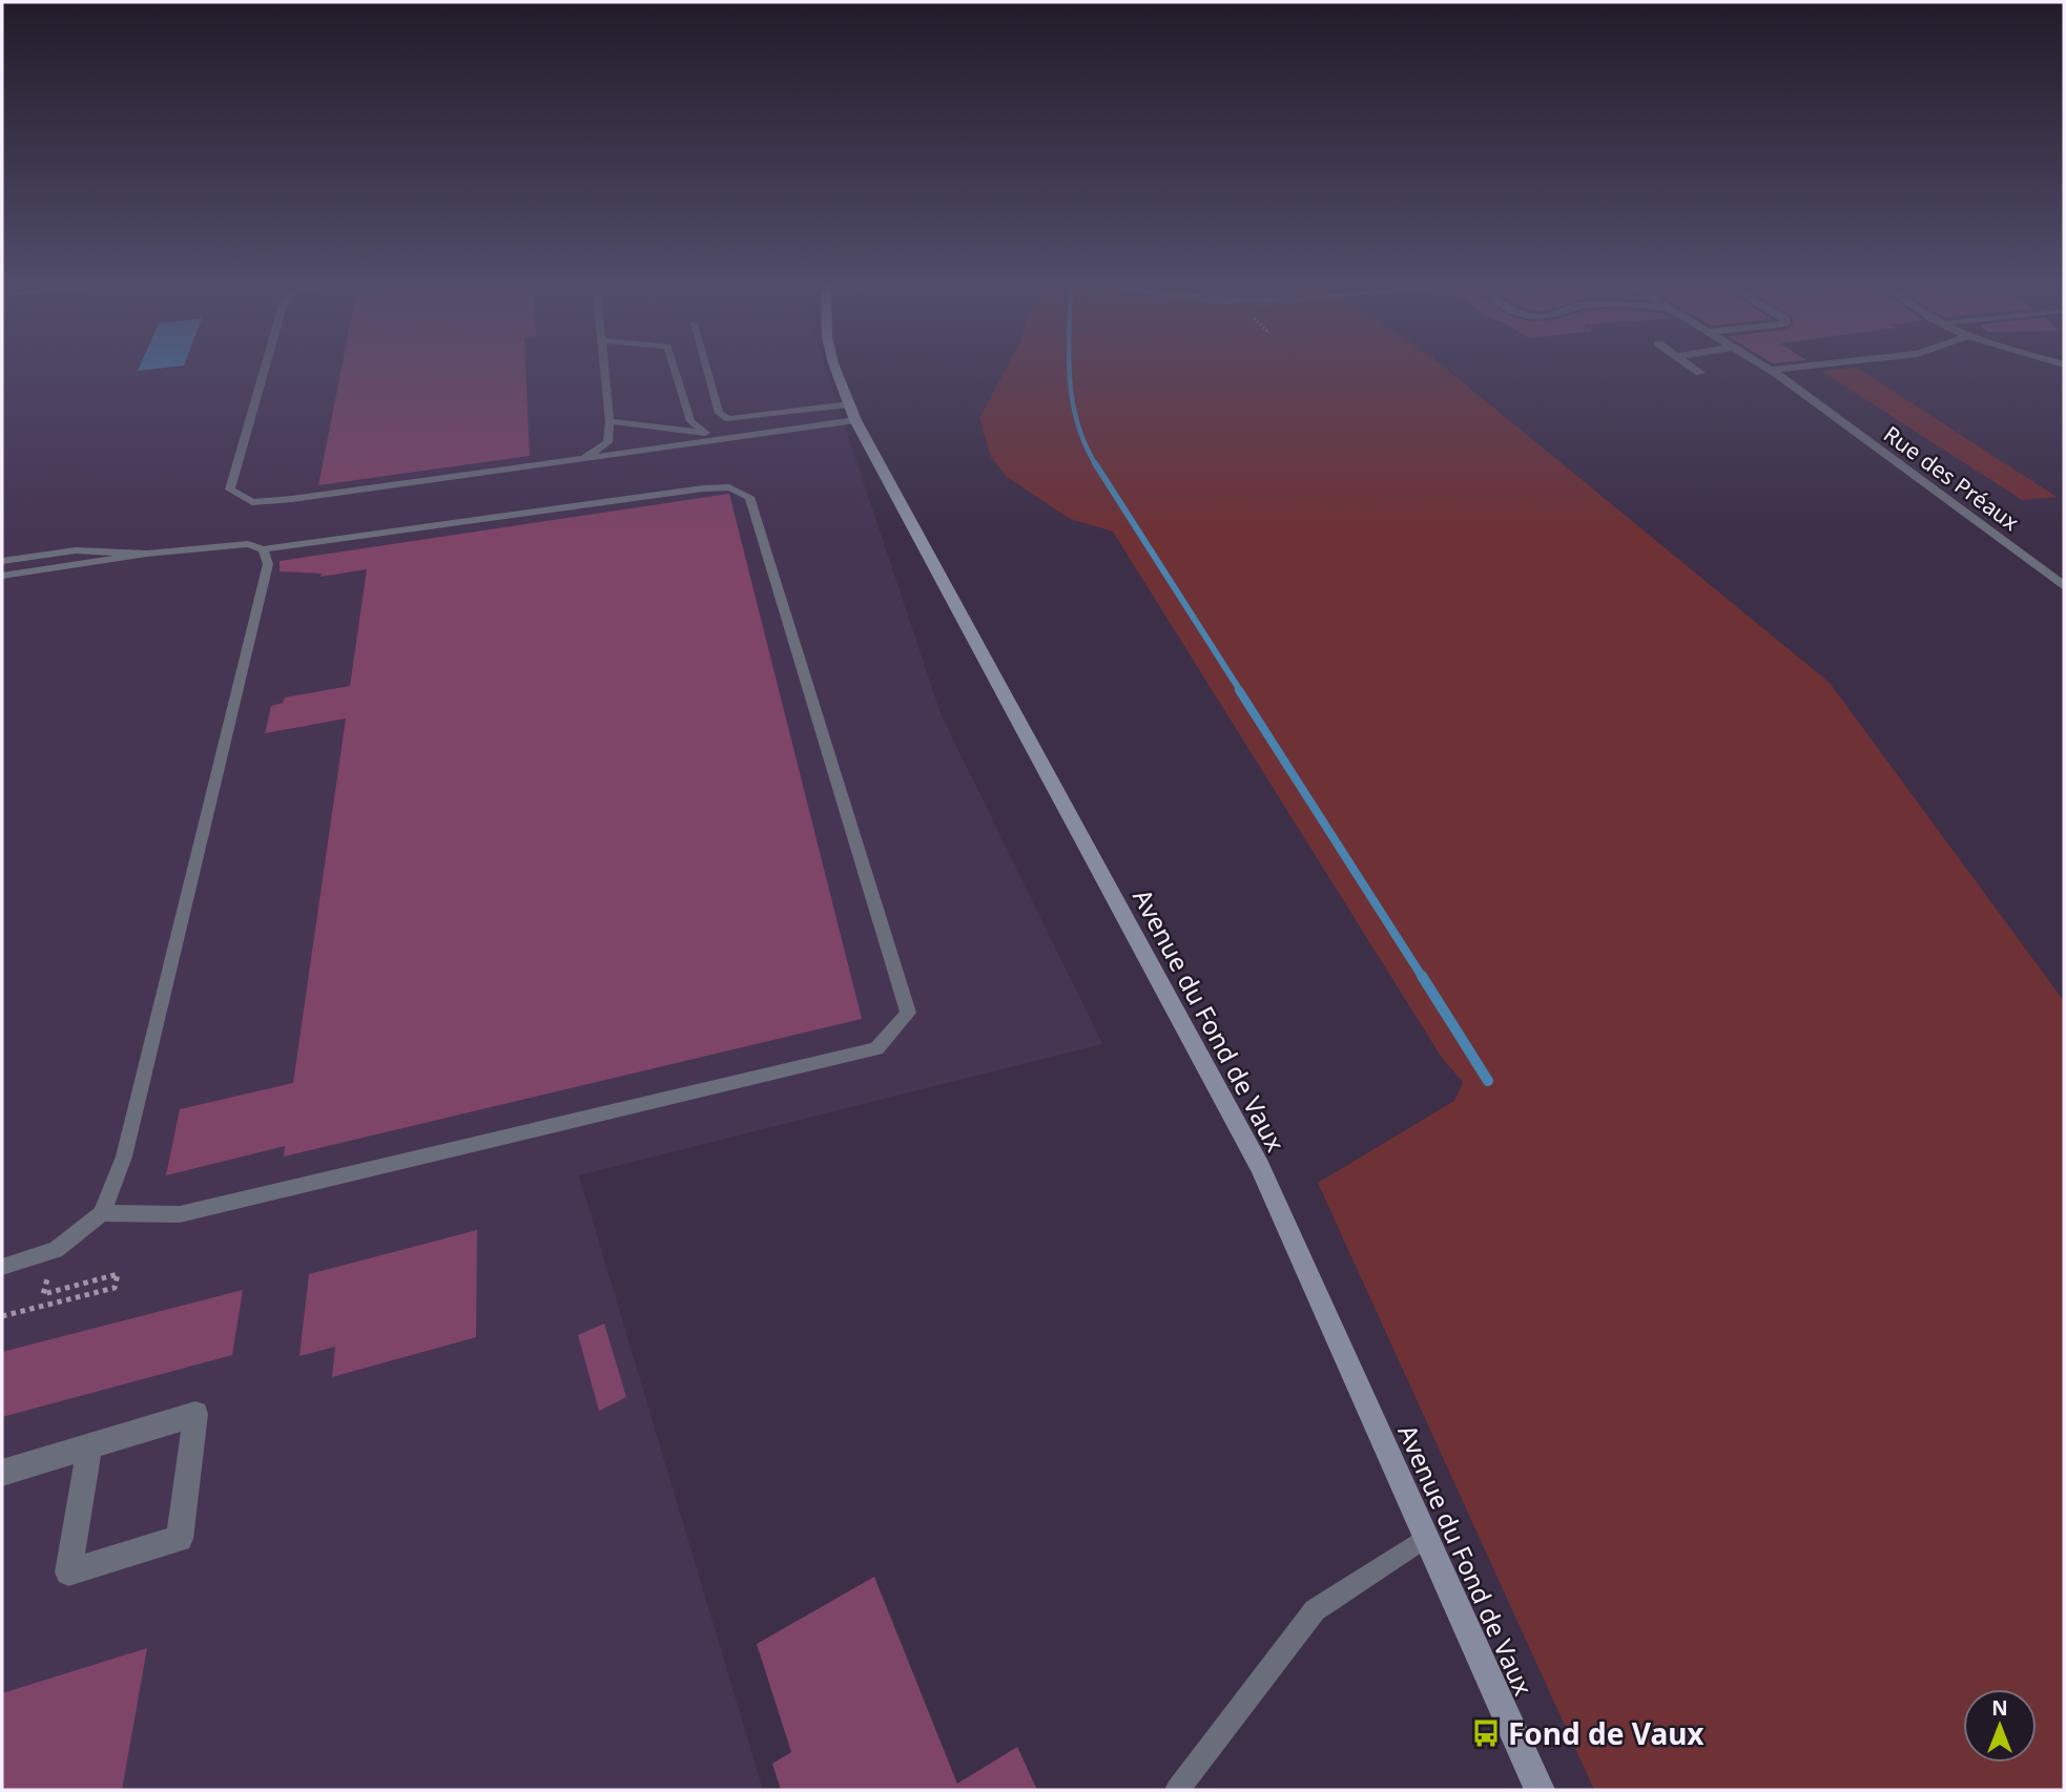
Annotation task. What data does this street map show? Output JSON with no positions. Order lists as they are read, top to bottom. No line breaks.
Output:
{"streets":{"street":["Rue des Préaux","Avenue du Fond de Vaux"]},"places":{"bus stop":["Fond de Vaux"]},"north":"top"}
